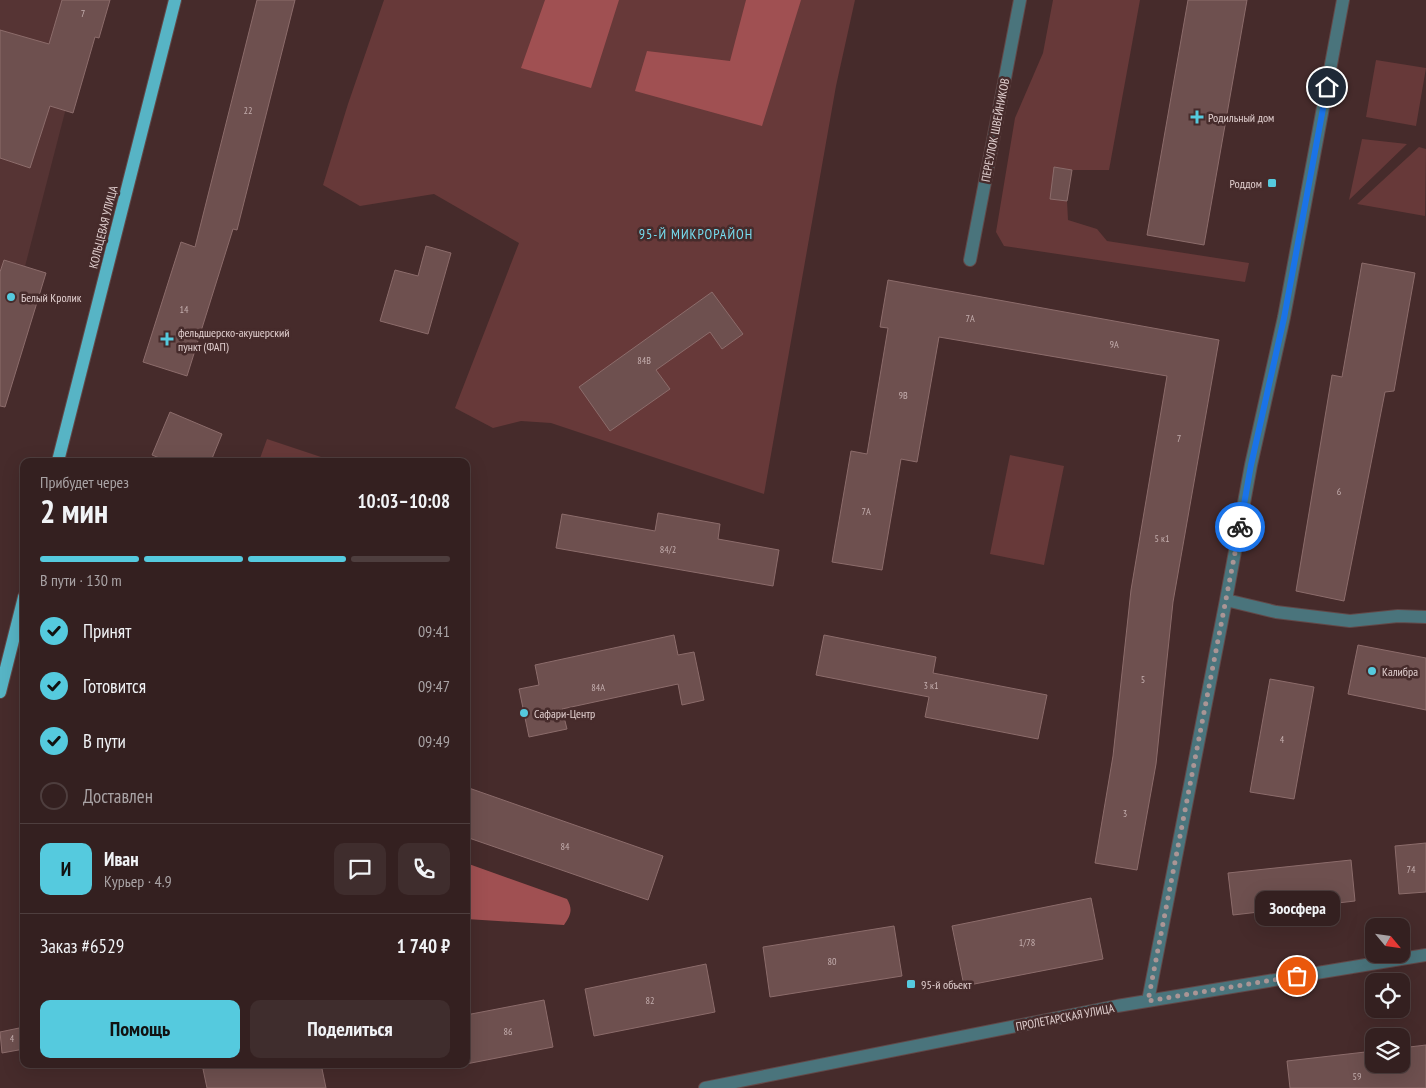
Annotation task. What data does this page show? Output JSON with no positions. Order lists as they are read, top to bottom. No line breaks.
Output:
{"streets":{"main road":["КОЛЬЦЕВАЯ УЛИЦА"],"street":["ПЕРЕУЛОК ШВЕЙНИКОВ","ПРОЛЕТАРСКАЯ УЛИЦА"]},"districts":["95-Й МИКРОРАЙОН"],"places":{"health":["Родильный дом","фельдшерско-акушерский пункт (ФАП)"],"transit":["Роддом","95-й объект"],"other":["Белый Кролик","Калибра","Сафари-Центр","Зоосфера"]},"house_numbers":["7","22","14","7А","9А","84В","9В","7","6","7А","5 к1","84/2","5","3 к1","84А","4","3","84","74","1/78","80","82","86","4","59"],"north":"bottom right","page":{"heading":["2 мин","Прибудет через","10:03–10:08"],"panel":["Иван","Курьер · 4.9","Заказ #6529","1 740 ₽"],"bar":"В пути · 130 m","list":[["Принят","09:41"],["Готовится","09:47"],["В пути","09:49"],"Доставлен"],"round":"И","bubble":"Зоосфера","buttons":["Помощь","Поделиться"]}}
